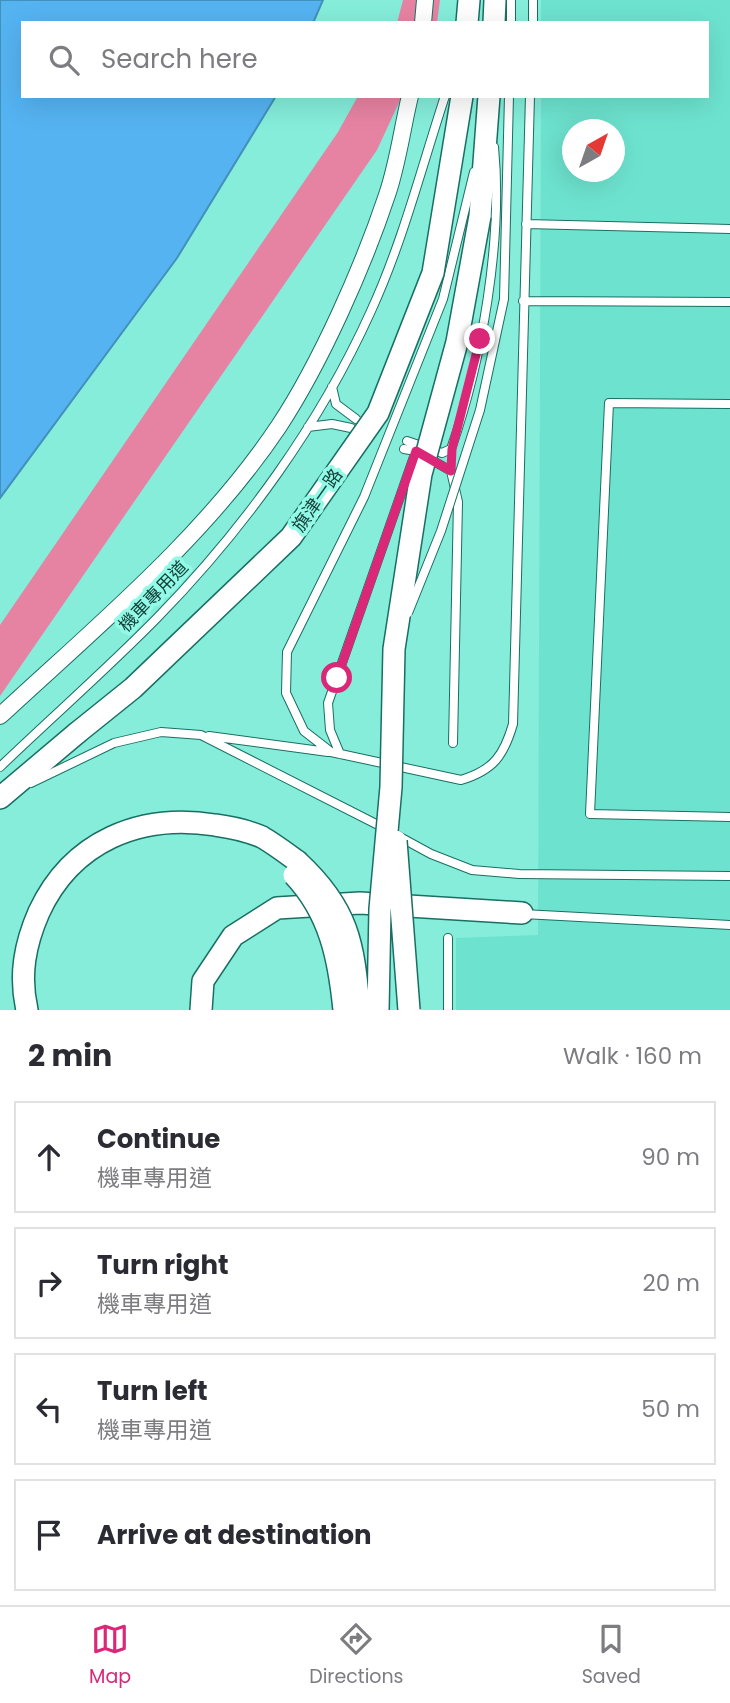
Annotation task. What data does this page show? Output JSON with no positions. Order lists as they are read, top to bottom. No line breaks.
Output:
{"streets":{"street":["旗津一路"],"lane":["機車專用道"]},"north":"top right","page":{"search":"Search here","heading":["2 min","Walk · 160 m"],"list":[["Continue","機車專用道","90 m"],["Turn right","機車專用道","20 m"],["Turn left","機車專用道","50 m"],"Arrive at destination"],"nav":["Map","Directions","Saved"]}}
